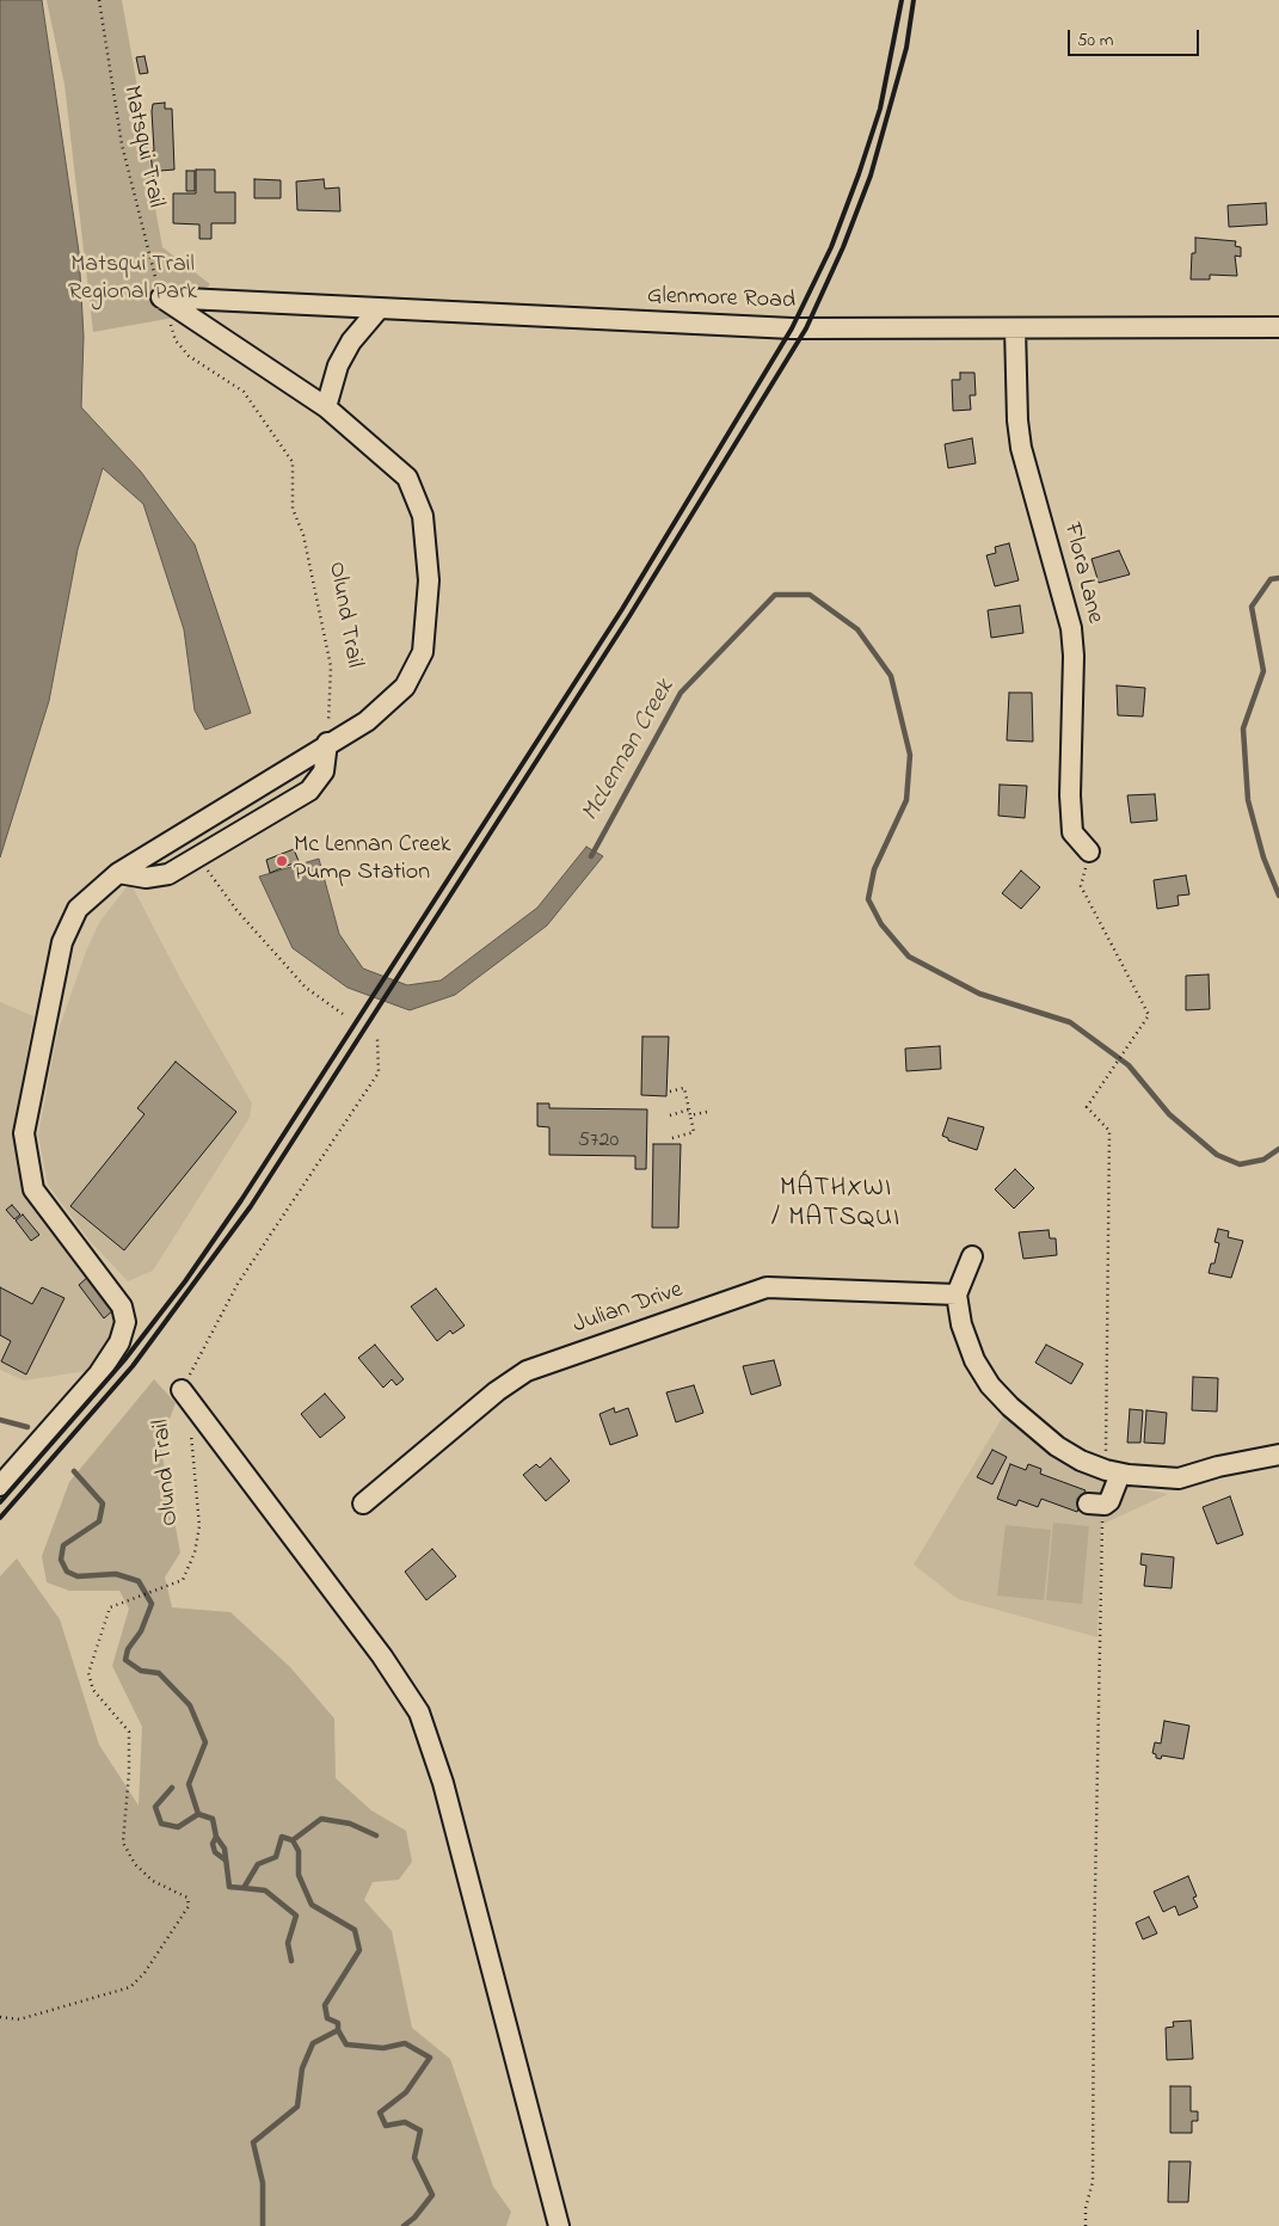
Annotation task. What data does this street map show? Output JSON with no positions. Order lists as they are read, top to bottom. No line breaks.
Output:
{"streets":{"street":["Glenmore Road","Flora Lane","Julian Drive"],"path":["Matsqui Trail","Olund Trail"]},"crossings":[["Matsqui Trail","Glenmore Road"],["Matsqui Trail","Olund Trail"],["Glenmore Road","Flora Lane"],["Glenmore Road","Olund Trail"]],"districts":["MÁTHXWI / MATSQUI"],"water":["McLennan Creek"],"parks":["Matsqui Trail Regional Park"],"places":["Mc Lennan Creek Pump Station"],"house_numbers":["5720"],"scale_bar":"50 m"}
